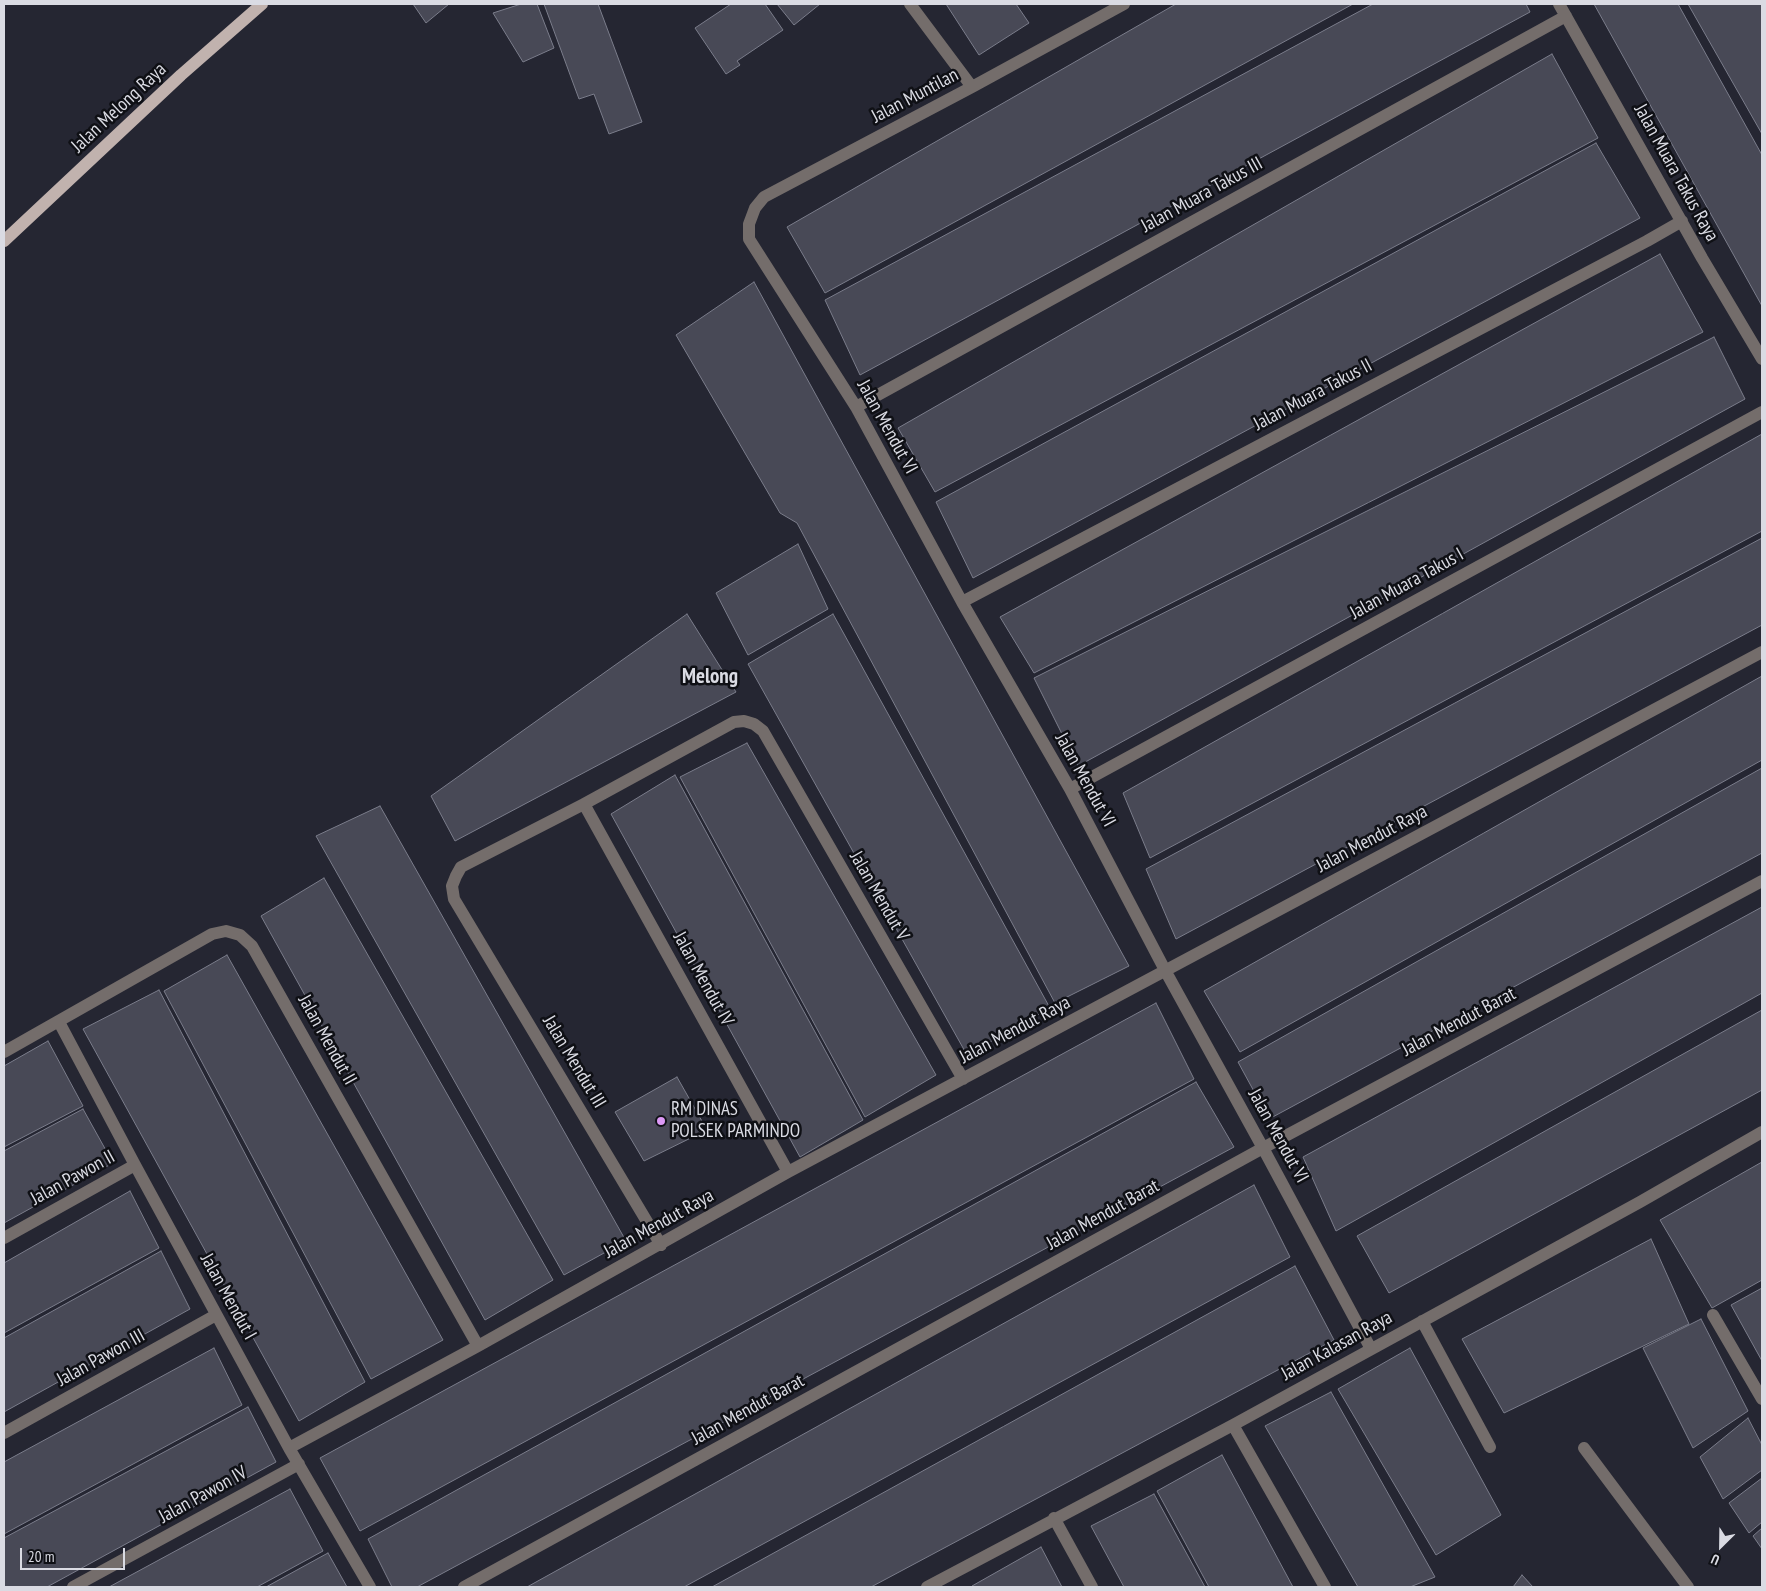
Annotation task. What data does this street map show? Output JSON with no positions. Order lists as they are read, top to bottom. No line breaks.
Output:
{"streets":{"main road":["Jalan Melong Raya"],"street":["Jalan Muntilan","Jalan Muara Takus Raya","Jalan Muara Takus III","Jalan Muara Takus II","Jalan Mendut VI","Jalan Muara Takus I","Jalan Mendut Raya","Jalan Mendut V","Jalan Mendut IV","Jalan Mendut Barat","Jalan Mendut II","Jalan Mendut III","Jalan Pawon II","Jalan Mendut I","Jalan Kalasan Raya","Jalan Pawon III","Jalan Pawon IV"]},"crossings":[["Jalan Muntilan","Jalan Mendut VI"],["Jalan Muara Takus Raya","Jalan Muara Takus III"],["Jalan Muara Takus Raya","Jalan Muara Takus II"],["Jalan Muara Takus III","Jalan Mendut VI"],["Jalan Muara Takus II","Jalan Mendut VI"],["Jalan Mendut VI","Jalan Muara Takus I"],["Jalan Mendut VI","Jalan Mendut Raya"],["Jalan Mendut VI","Jalan Mendut Barat"],["Jalan Mendut VI","Jalan Kalasan Raya"],["Jalan Mendut Raya","Jalan Mendut V"],["Jalan Mendut Raya","Jalan Mendut IV"],["Jalan Mendut Raya","Jalan Mendut II"],["Jalan Mendut Raya","Jalan Mendut III"],["Jalan Mendut Raya","Jalan Mendut I"],["Jalan Mendut V","Jalan Mendut IV"],["Jalan Mendut V","Jalan Mendut III"],["Jalan Mendut IV","Jalan Mendut III"],["Jalan Mendut II","Jalan Mendut I"],["Jalan Pawon II","Jalan Mendut I"],["Jalan Mendut I","Jalan Pawon III"],["Jalan Mendut I","Jalan Pawon IV"]],"districts":["Melong"],"places":["RM DINAS POLSEK PARMINDO"],"scale_bar":"20 m","north":"bottom left"}
